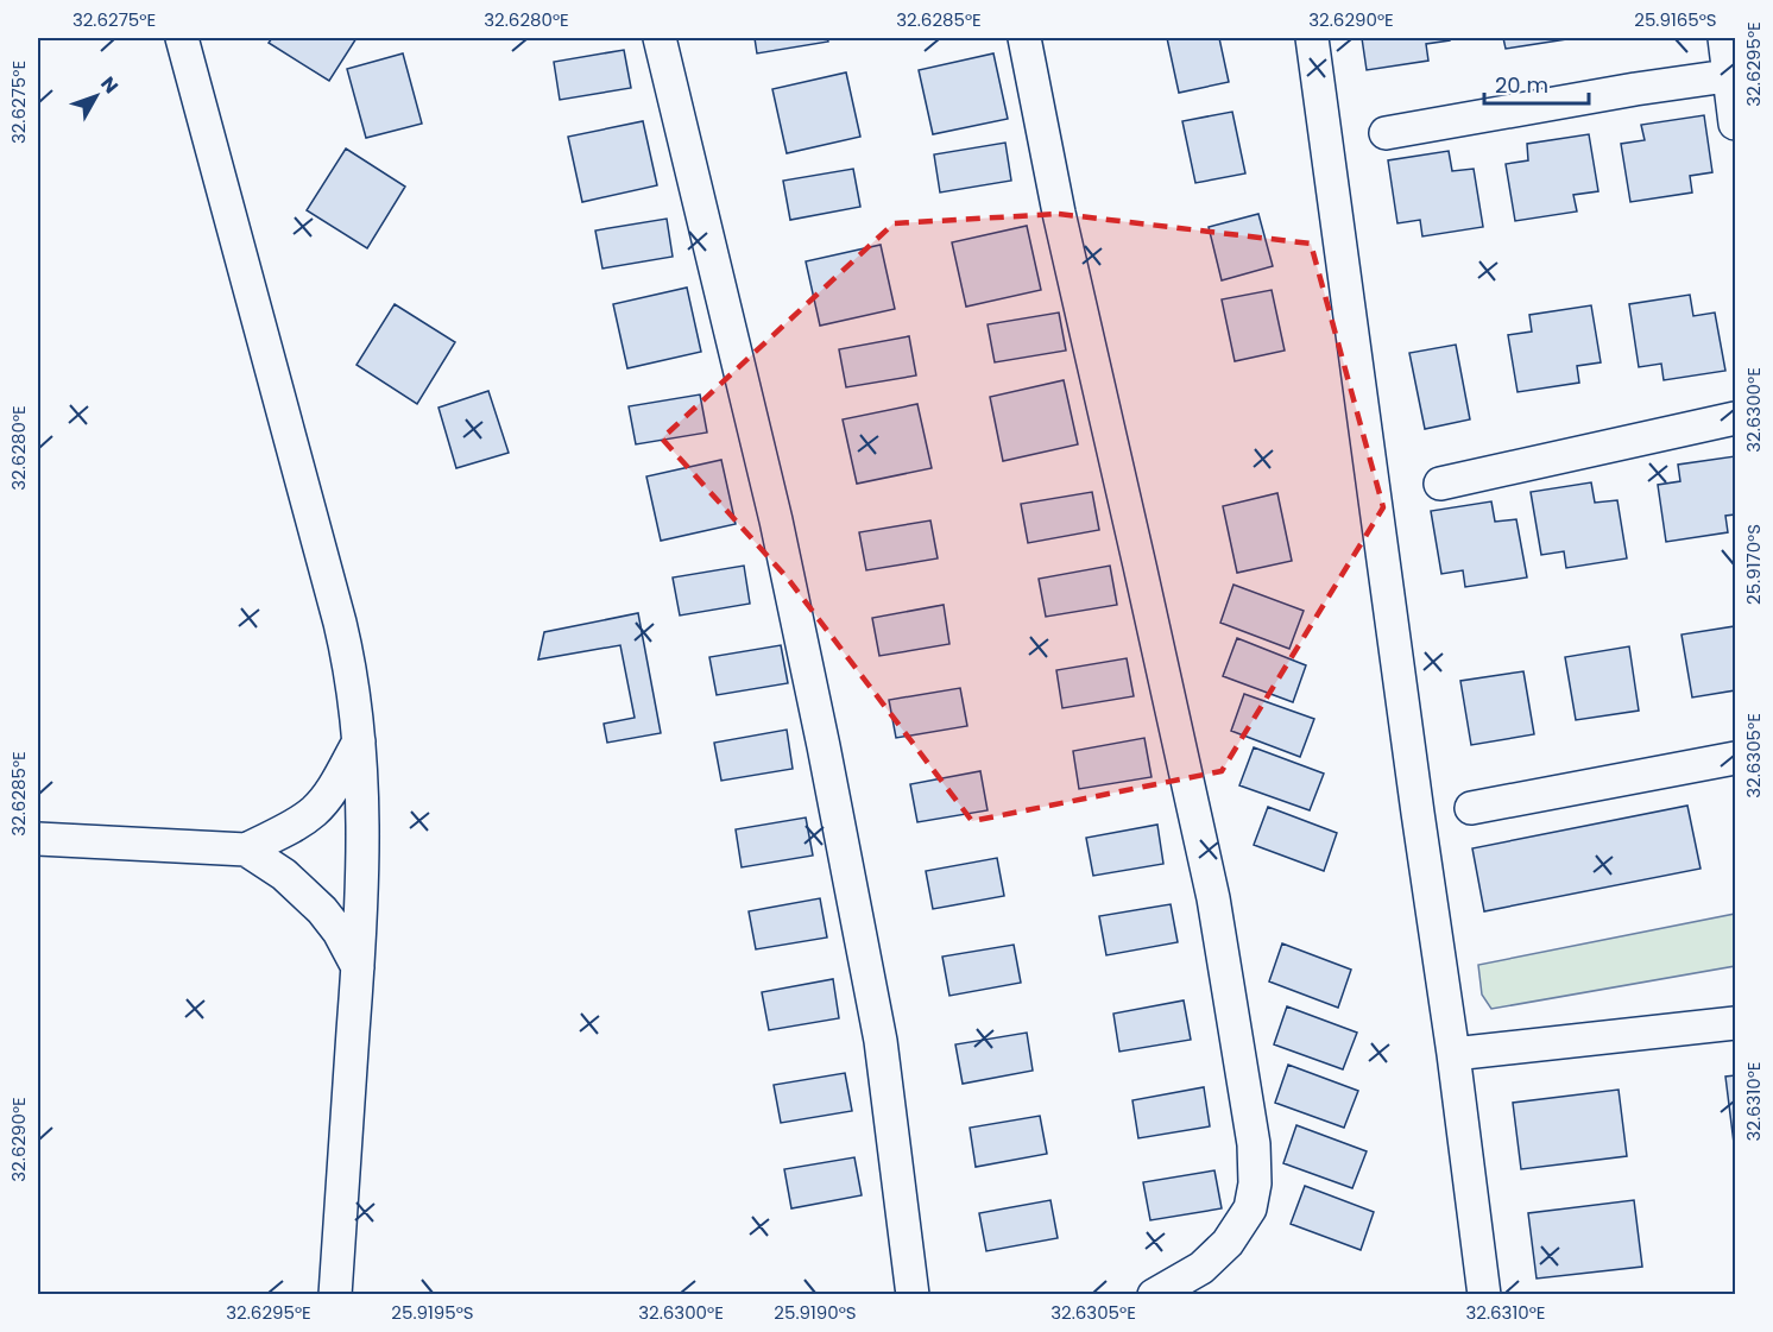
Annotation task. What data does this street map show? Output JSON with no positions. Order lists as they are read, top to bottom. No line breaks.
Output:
{"scale_bar":"20 m","north":"top right","coordinates":["32.6275°E","32.6280°E","32.6285°E","32.6290°E","25.9165°S","32.6295°E","32.6300°E","25.9170°S","32.6305°E","32.6310°E","25.9195°S","25.9190°S"]}
